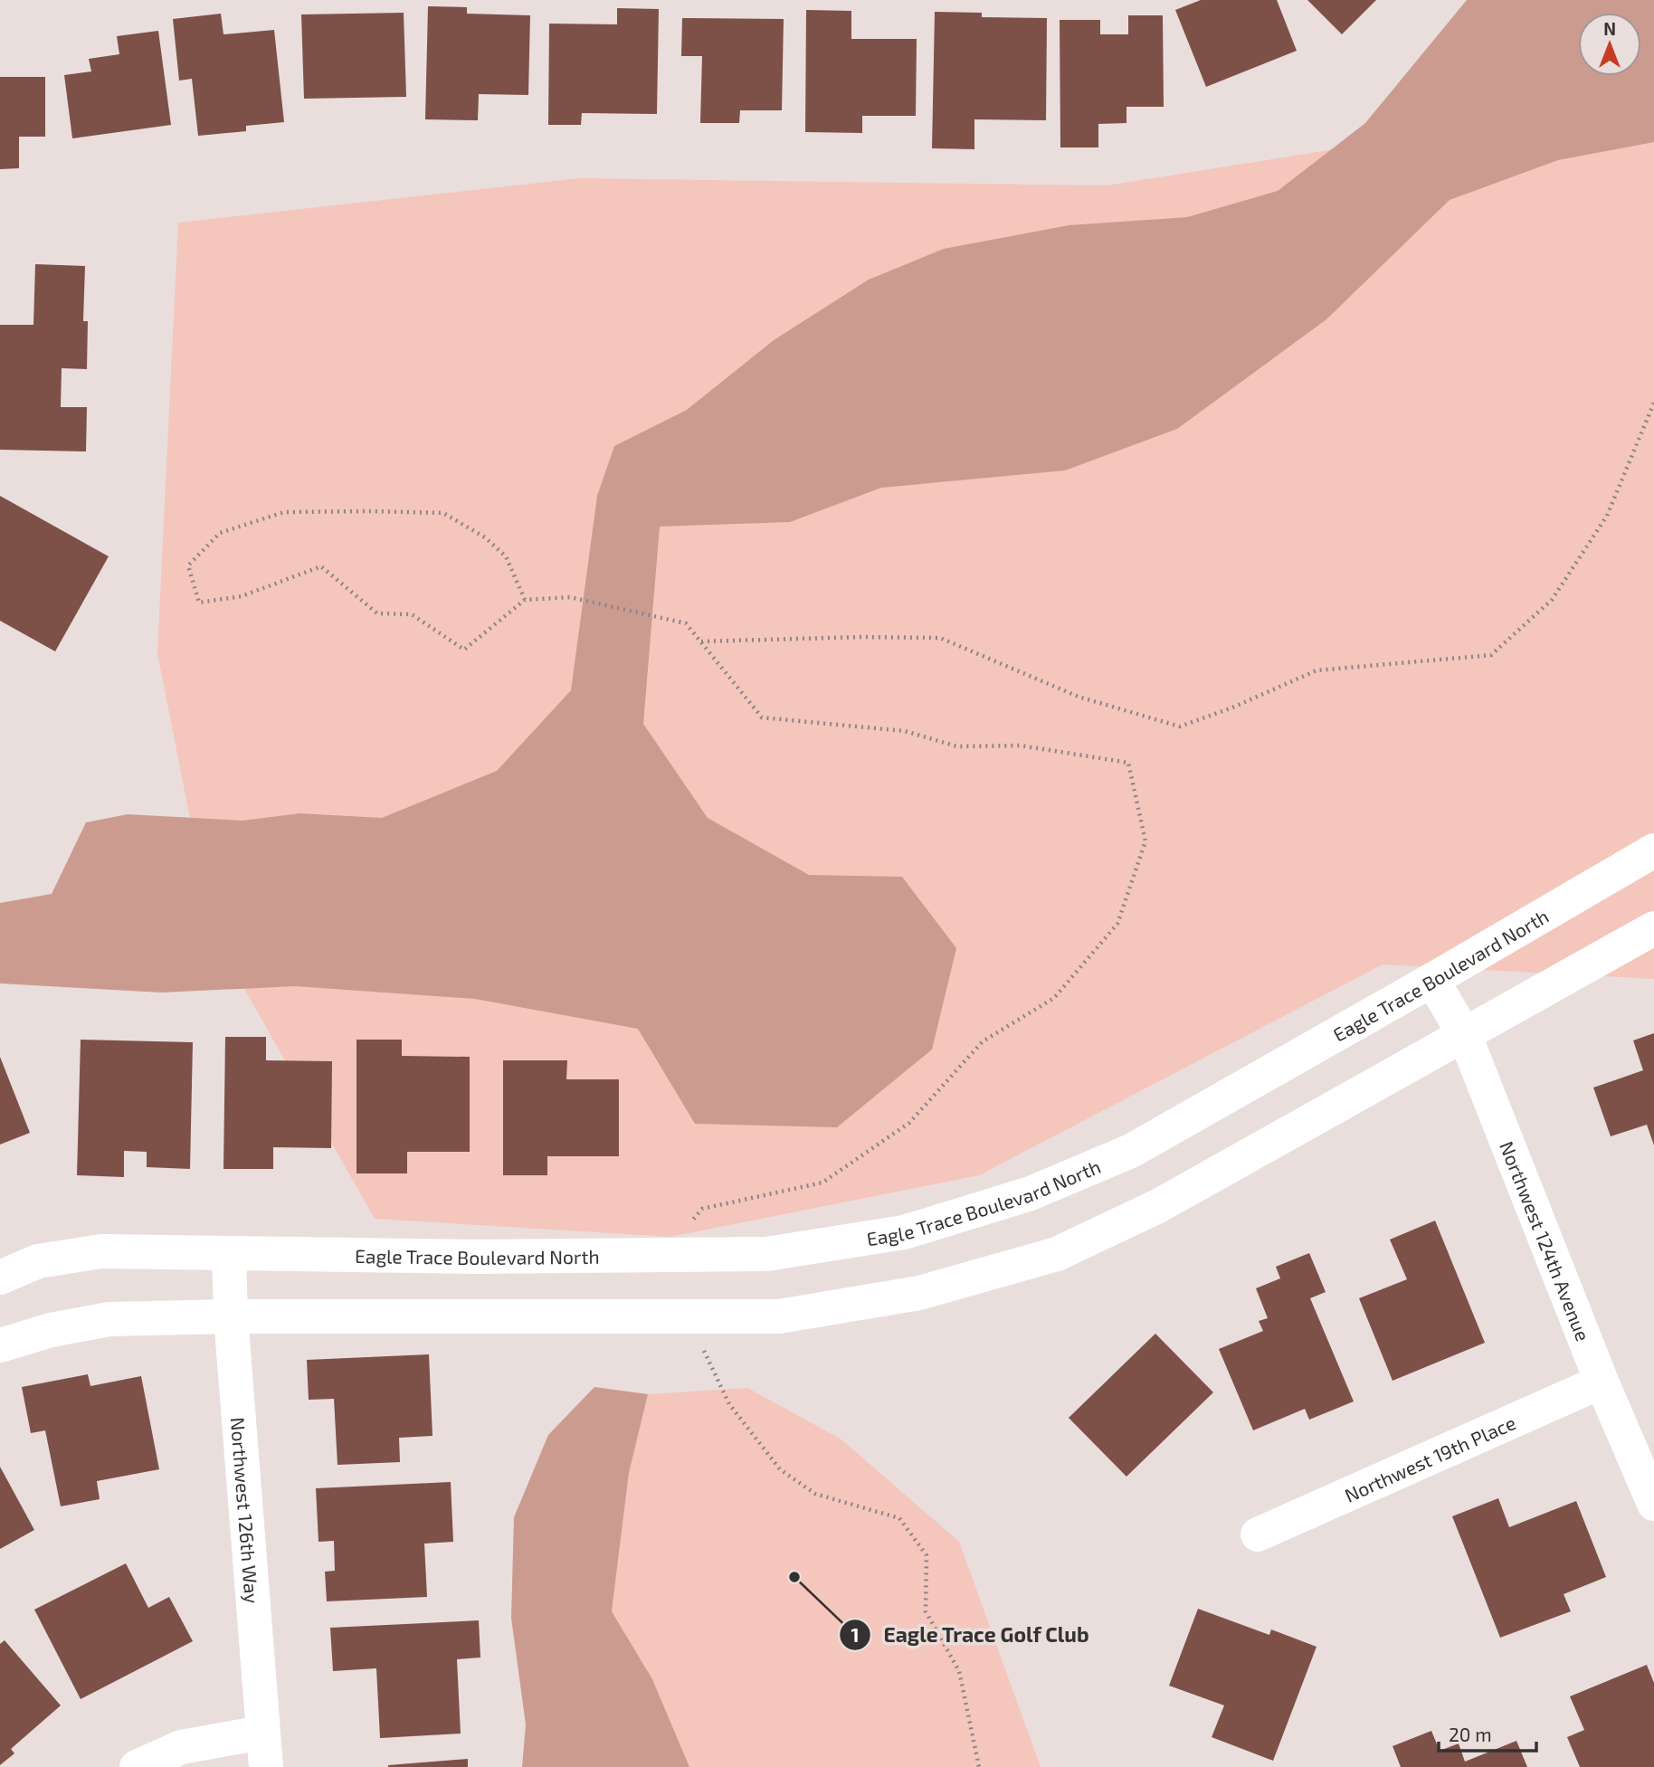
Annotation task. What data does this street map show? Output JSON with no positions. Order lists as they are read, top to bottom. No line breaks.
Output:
{"streets":{"street":["Eagle Trace Boulevard North","Northwest 124th Avenue","Northwest 19th Place","Northwest 126th Way"]},"crossings":[["Eagle Trace Boulevard North","Northwest 124th Avenue"],["Eagle Trace Boulevard North","Northwest 126th Way"],["Northwest 124th Avenue","Northwest 19th Place"]],"places":["Eagle Trace Golf Club"],"scale_bar":"20 m","north":"top"}
